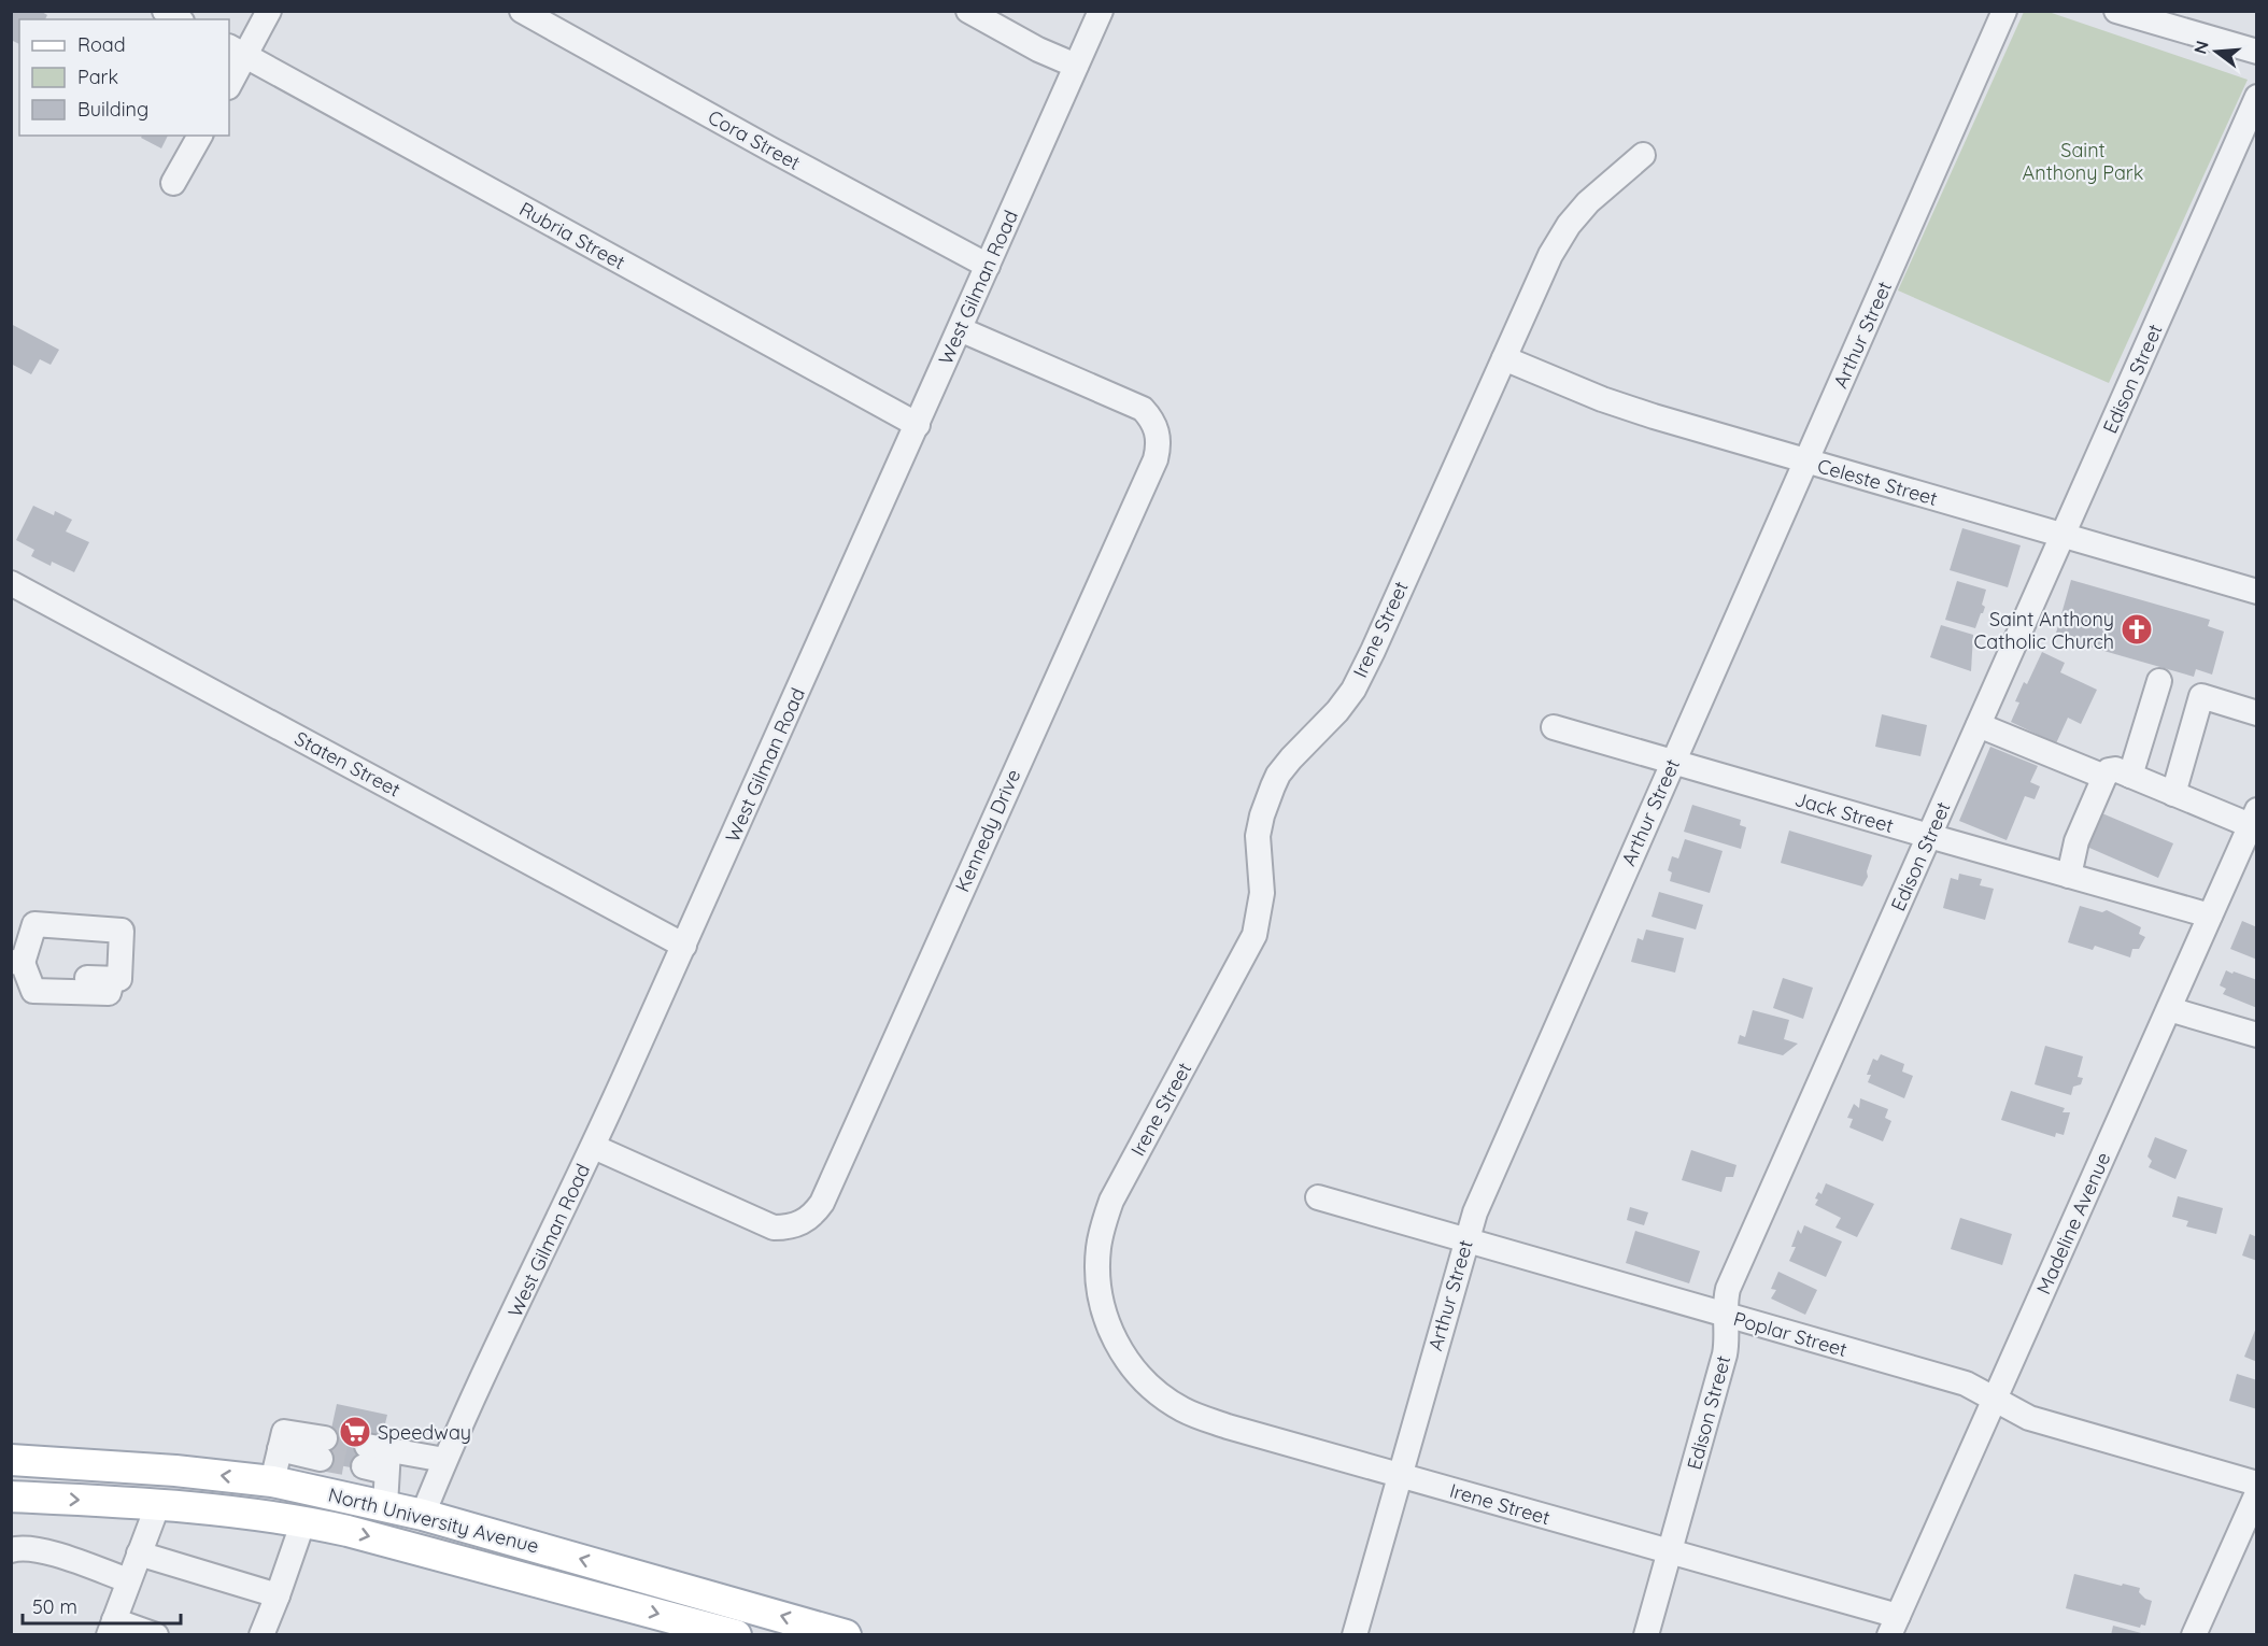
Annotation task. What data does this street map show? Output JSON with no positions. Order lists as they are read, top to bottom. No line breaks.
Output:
{"streets":{"main road":["North University Avenue"],"street":["Cora Street","Rubria Street","West Gilman Road","Arthur Street","Edison Street","Celeste Street","Irene Street","Staten Street","Jack Street","Kennedy Drive","Madeline Avenue","Poplar Street"]},"crossings":[["Cora Street","West Gilman Road"],["Rubria Street","West Gilman Road"],["West Gilman Road","Staten Street"],["West Gilman Road","Kennedy Drive"],["West Gilman Road","North University Avenue"],["Arthur Street","Celeste Street"],["Arthur Street","Irene Street"],["Arthur Street","Jack Street"],["Arthur Street","Poplar Street"],["Edison Street","Celeste Street"],["Edison Street","Irene Street"],["Edison Street","Jack Street"],["Edison Street","Poplar Street"],["Celeste Street","Irene Street"],["Irene Street","Madeline Avenue"],["Jack Street","Madeline Avenue"],["Madeline Avenue","Poplar Street"]],"parks":["Saint Anthony Park"],"places":{"church":["Saint Anthony Catholic Church"],"supermarket":["Speedway"]},"legend":["Road","Park","Building"],"scale_bar":"50 m","north":"left"}
